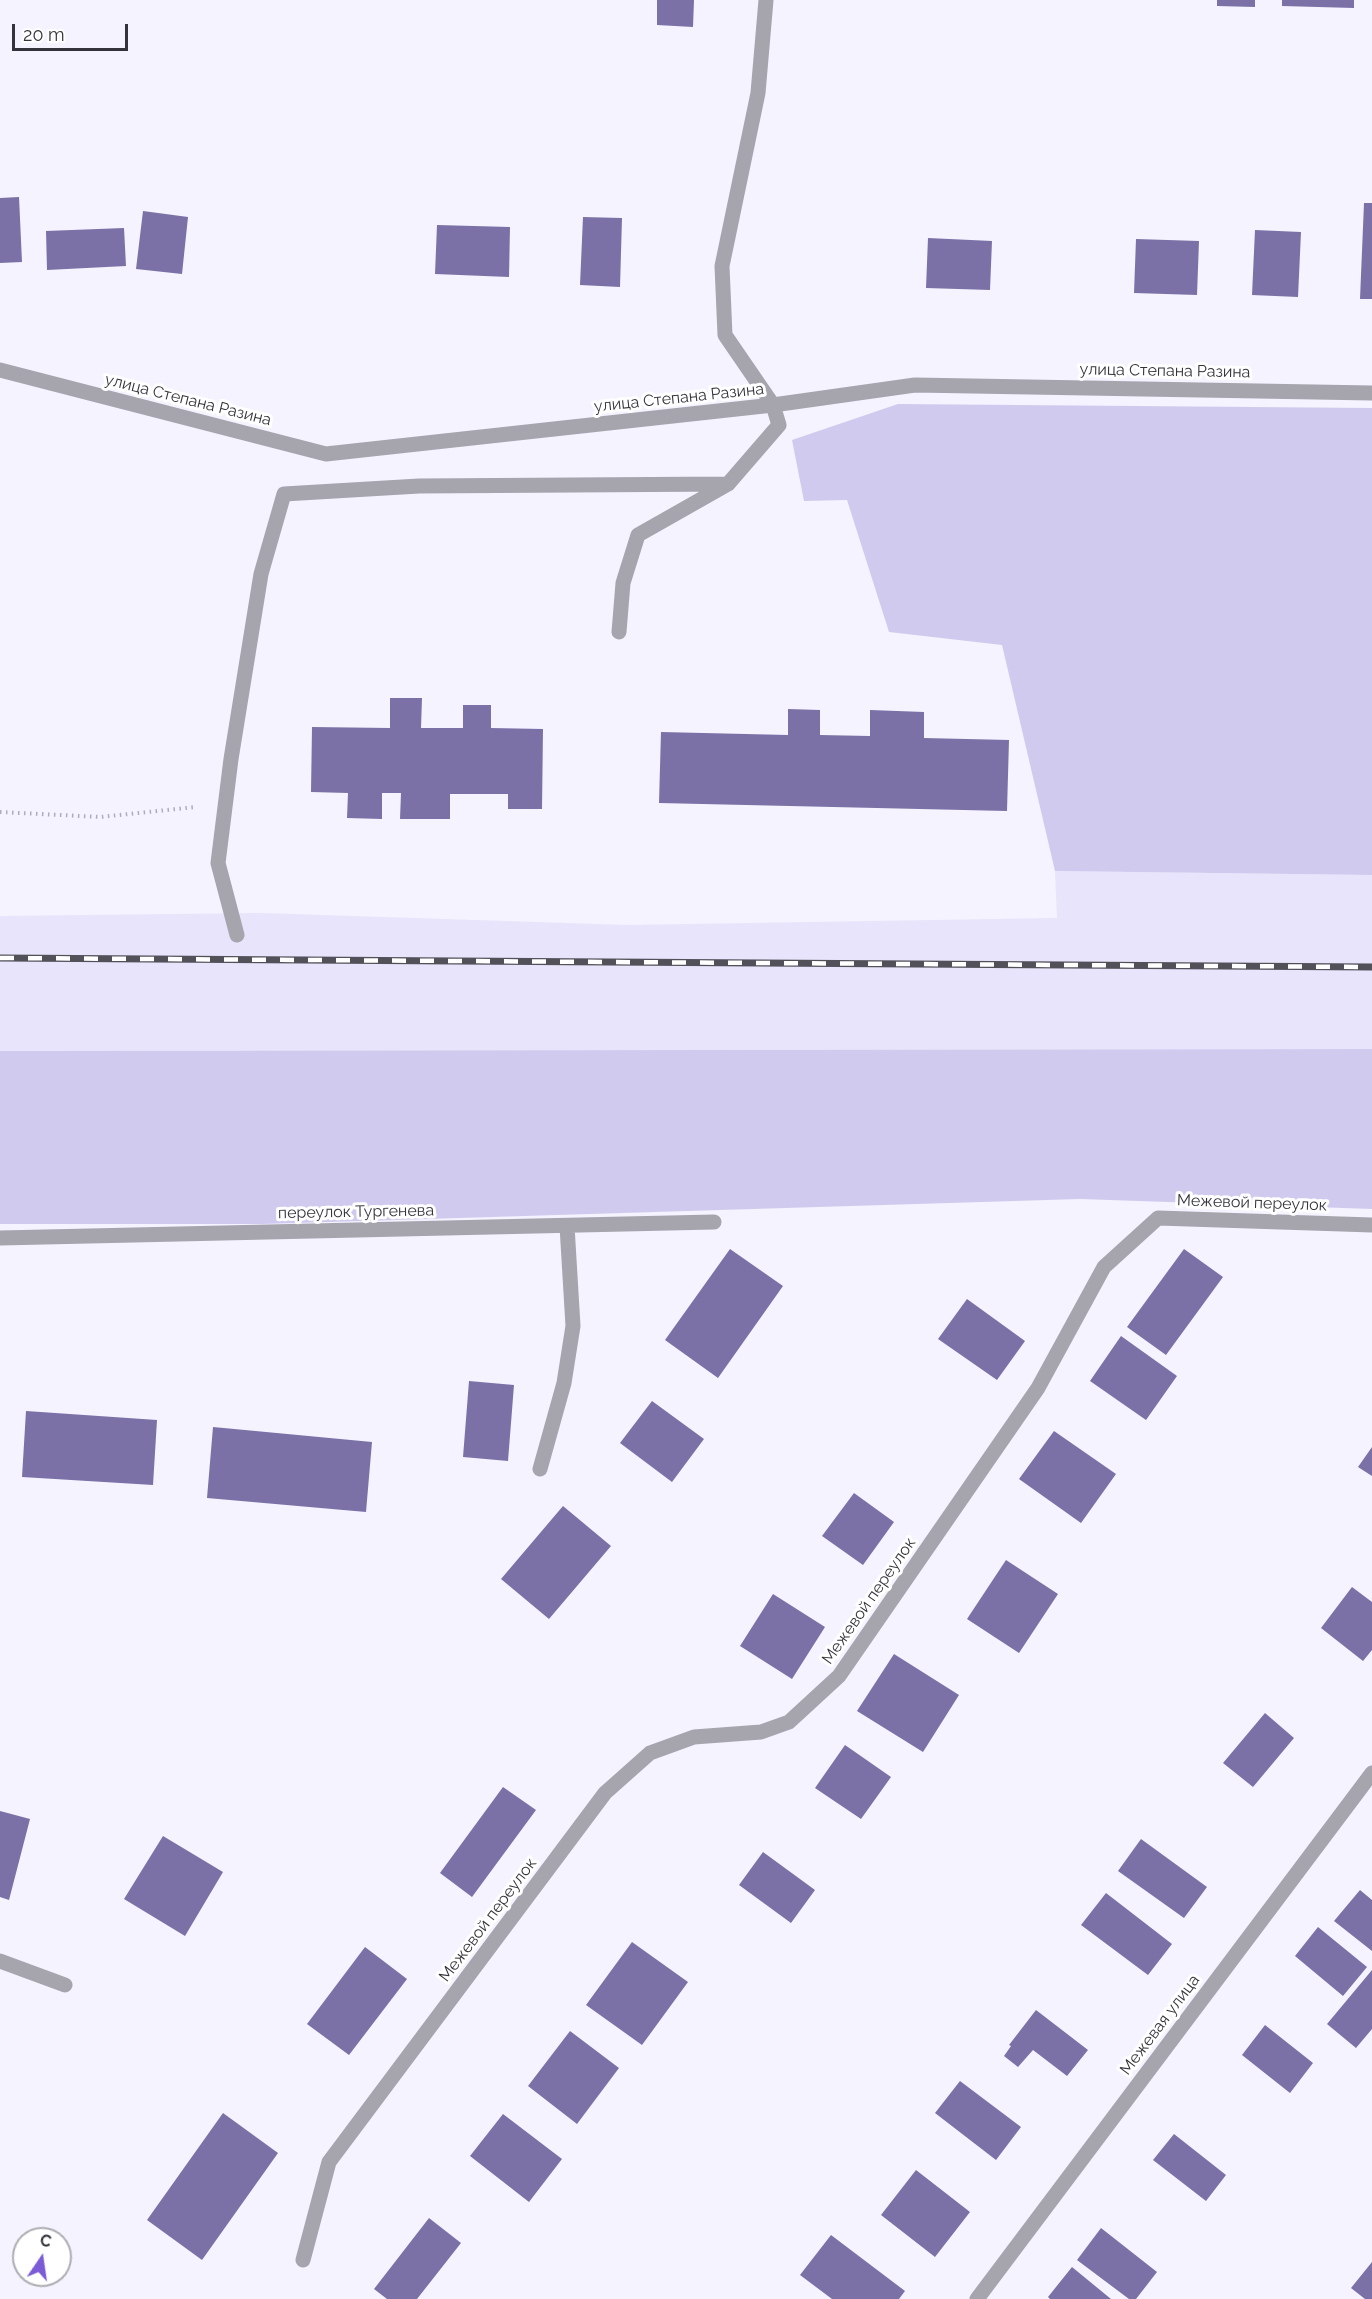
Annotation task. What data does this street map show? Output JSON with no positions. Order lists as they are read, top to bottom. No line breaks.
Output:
{"streets":{"street":["улица Степана Разина","Межевой переулок","переулок Тургенева","Межевая улица"]},"scale_bar":"20 m","north":"top"}
